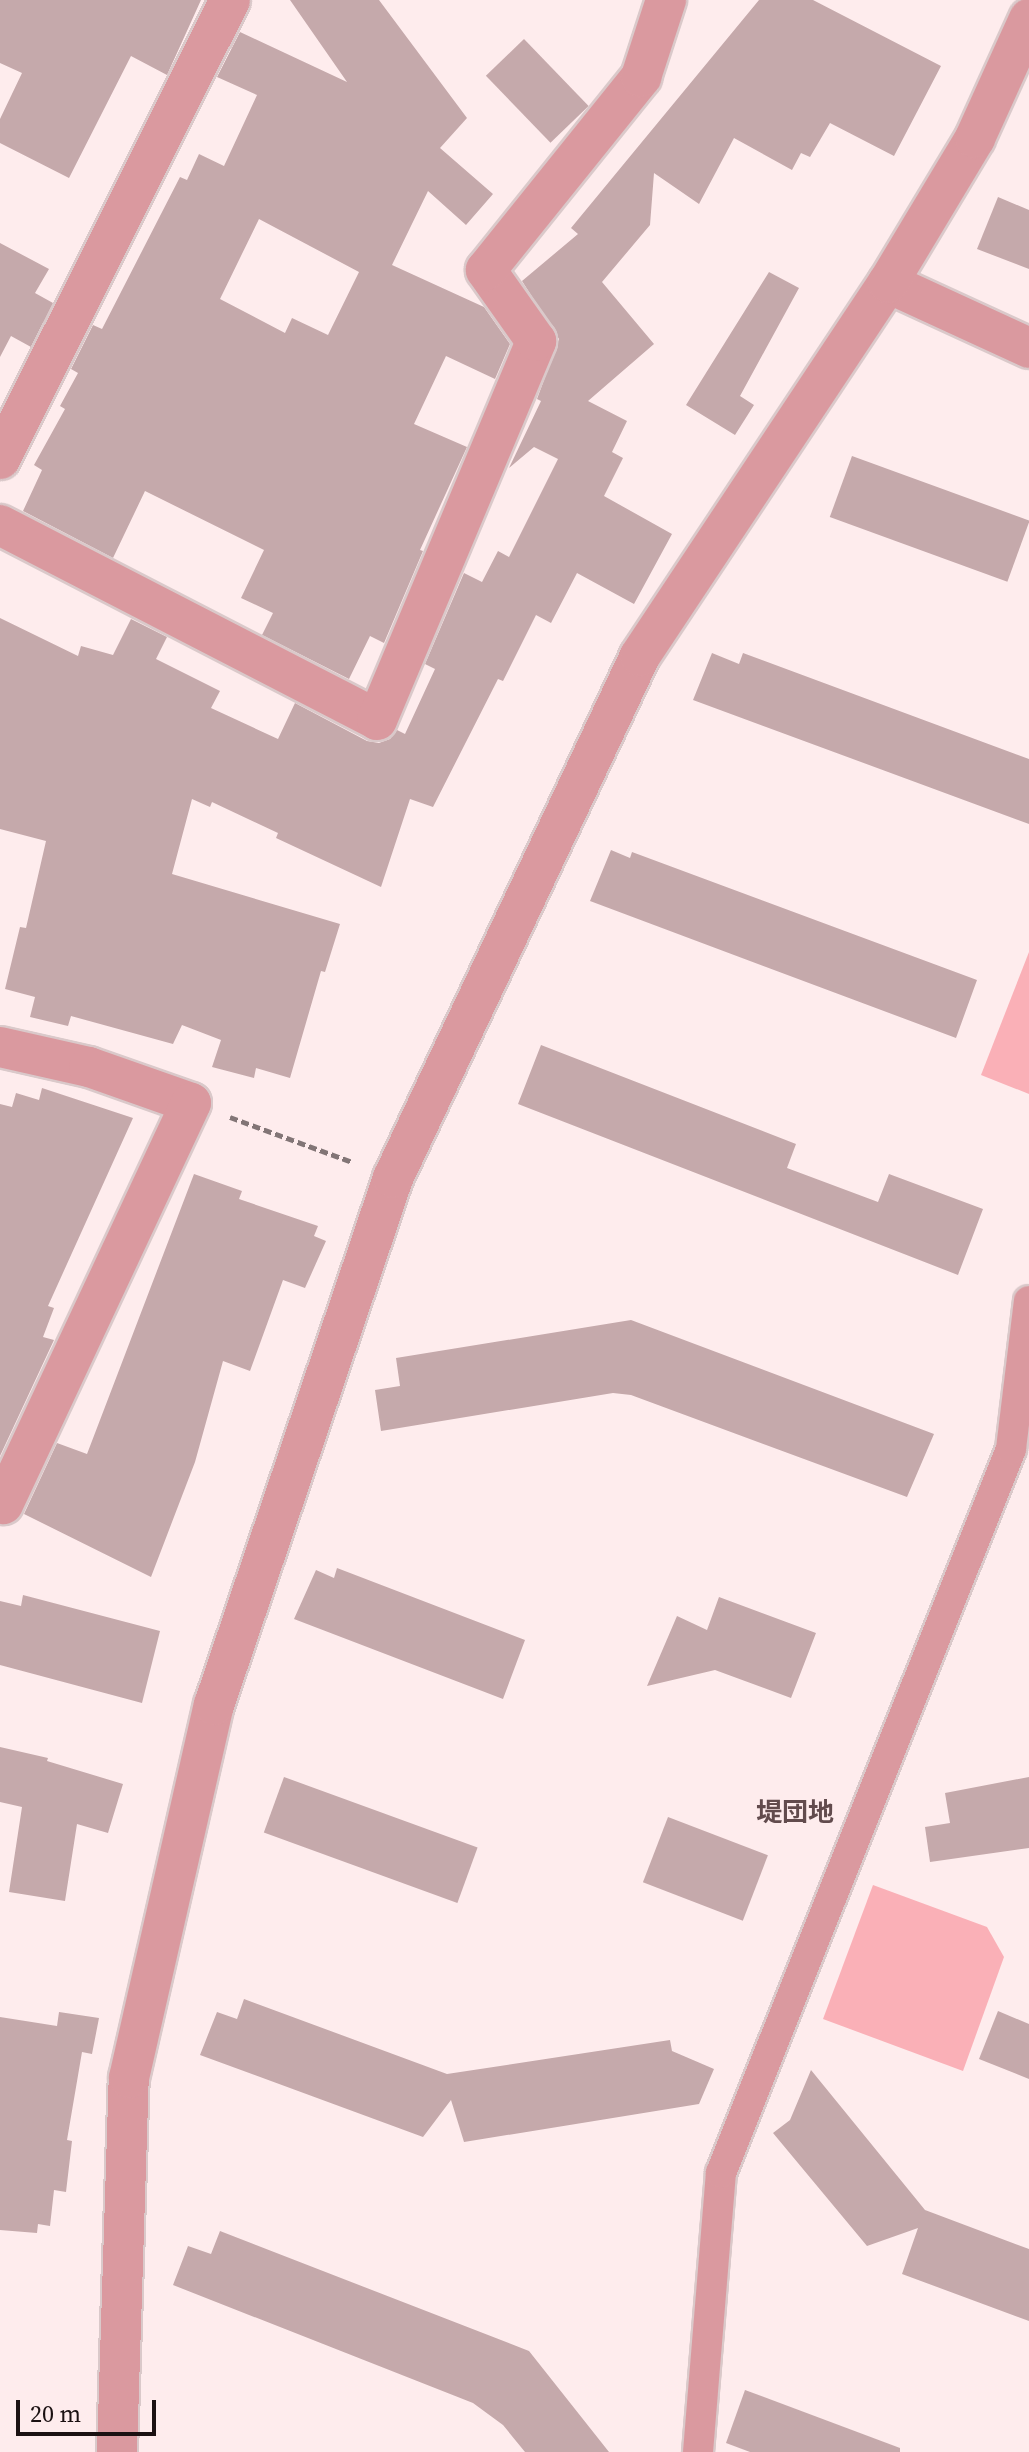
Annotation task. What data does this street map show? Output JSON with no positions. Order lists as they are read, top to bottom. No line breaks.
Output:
{"districts":["堤団地"],"scale_bar":"20 m"}
